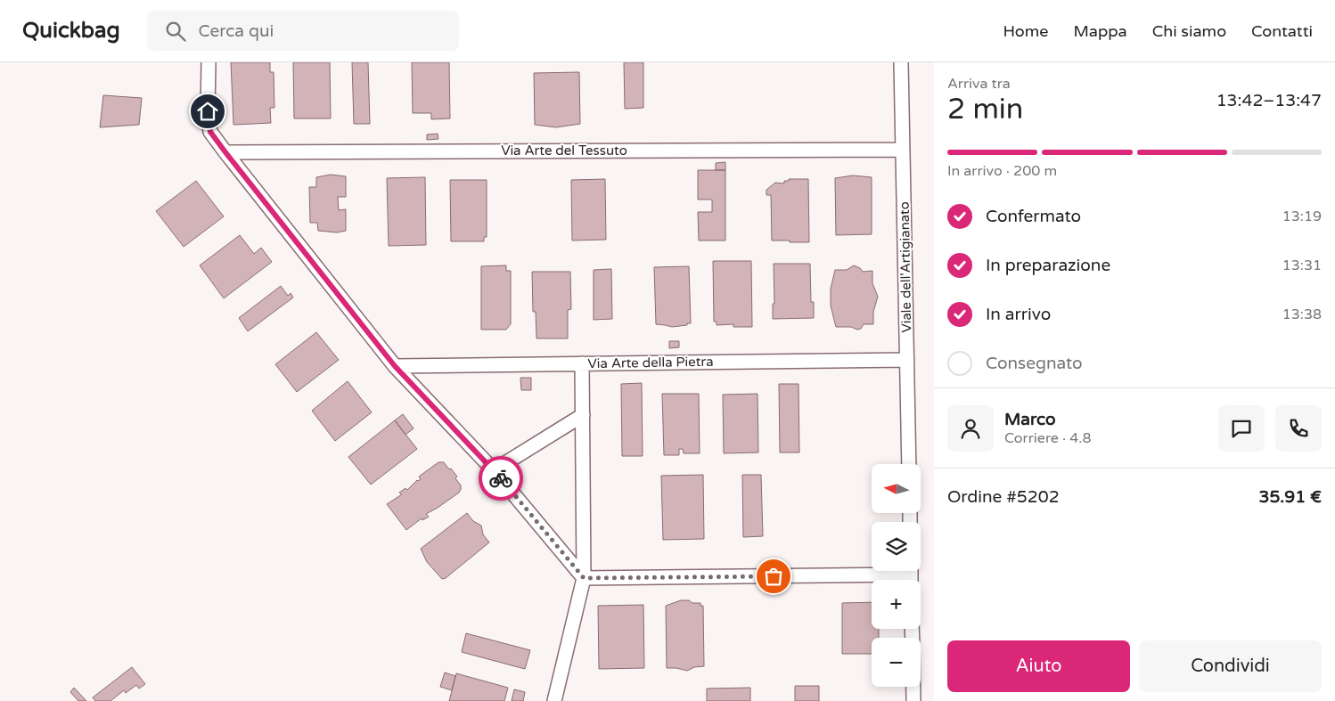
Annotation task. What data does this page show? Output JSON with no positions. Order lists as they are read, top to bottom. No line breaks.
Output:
{"streets":{"street":["Via Arte del Tessuto","Viale dell'Artigianato","Via Arte della Pietra"]},"crossings":[["Via Arte del Tessuto","Viale dell'Artigianato"],["Viale dell'Artigianato","Via Arte della Pietra"]],"north":"left","page":{"header":"Quickbag","search":"Cerca qui","nav":["Home","Mappa","Chi siamo","Contatti"],"heading":["2 min","Arriva tra","13:42–13:47"],"panel":["Marco","Corriere · 4.8","Ordine #5202","35.91 €"],"bar":"In arrivo · 200 m","list":[["Confermato","13:19"],["In preparazione","13:31"],["In arrivo","13:38"],"Consegnato"],"map_buttons":["+","−"],"buttons":["Aiuto","Condividi"]}}
